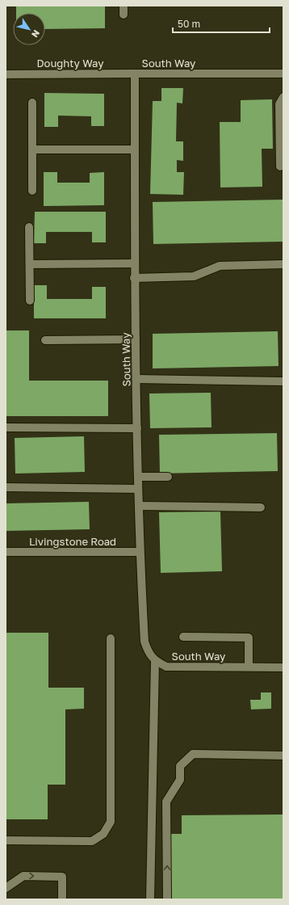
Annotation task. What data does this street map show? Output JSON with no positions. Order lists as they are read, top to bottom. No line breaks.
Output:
{"streets":{"street":["Doughty Way","South Way","Livingstone Road"]},"crossings":[["Doughty Way","South Way"],["South Way","Livingstone Road"]],"scale_bar":"50 m","north":"bottom right"}
